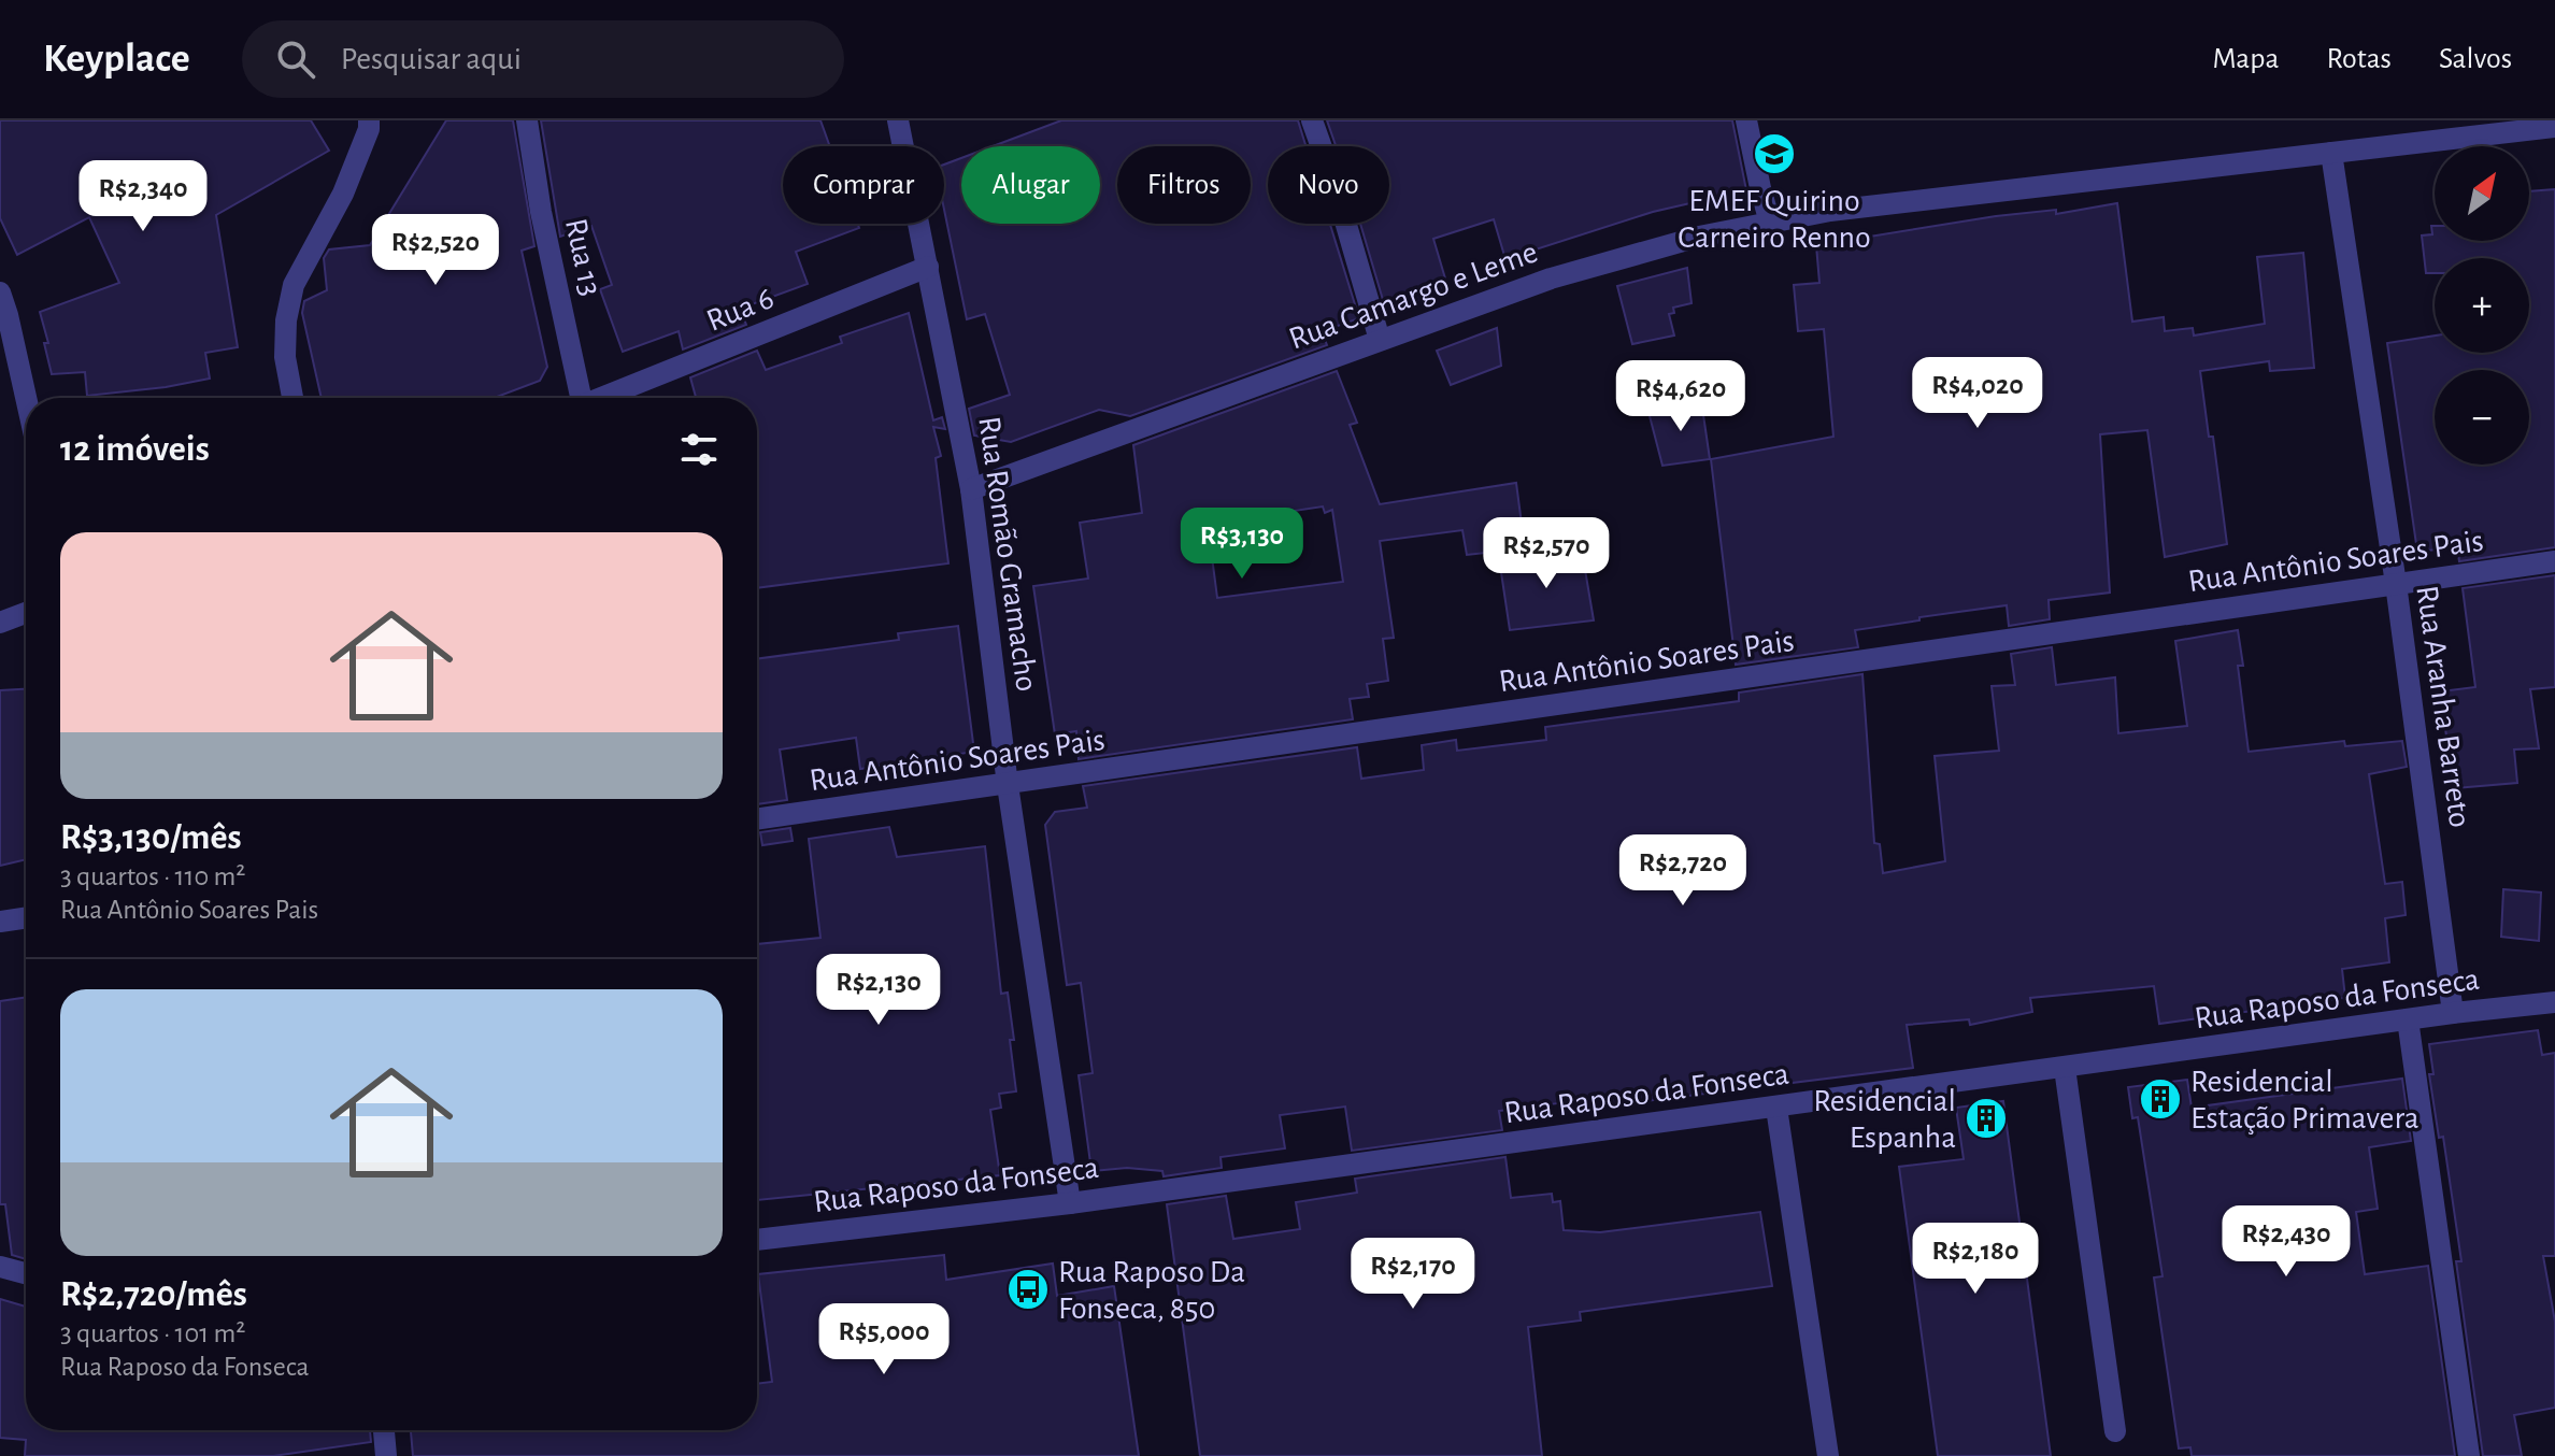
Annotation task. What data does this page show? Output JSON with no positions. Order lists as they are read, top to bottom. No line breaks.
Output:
{"streets":{"street":["Rua 13","Rua Camargo e Leme","Rua 6","Rua Romão Gramacho","Rua Antônio Soares Pais","Rua Aranha Barreto","Rua Raposo da Fonseca"]},"crossings":[["Rua Camargo e Leme","Rua Romão Gramacho"],["Rua Camargo e Leme","Rua Aranha Barreto"],["Rua 6","Rua Romão Gramacho"],["Rua Romão Gramacho","Rua Antônio Soares Pais"],["Rua Romão Gramacho","Rua Raposo da Fonseca"],["Rua Antônio Soares Pais","Rua Aranha Barreto"],["Rua Aranha Barreto","Rua Raposo da Fonseca"]],"places":{"school or university":["EMEF Quirino Carneiro Renno"],"building":["Residencial Estação Primavera","Residencial Espanha"],"bus stop":["Rua Raposo Da Fonseca, 850"]},"north":"top right","page":{"header":"Keyplace","search":"Pesquisar aqui","nav":["Mapa","Rotas","Salvos"],"map_buttons":["+","−"],"chip":["Comprar","Alugar","Filtros","Novo"],"price":["R$2,340","R$2,520","R$4,020","R$4,620","R$3,130","R$2,570","R$2,720","R$2,130","R$2,430","R$2,180","R$2,170","R$5,000"],"heading":"12 imóveis","list":[{"name":"R$3,130/mês","note":"3 quartos · 110 m² · Rua Antônio Soares Pais"},{"name":"R$2,720/mês","note":"3 quartos · 101 m² · Rua Raposo da Fonseca"}]}}
